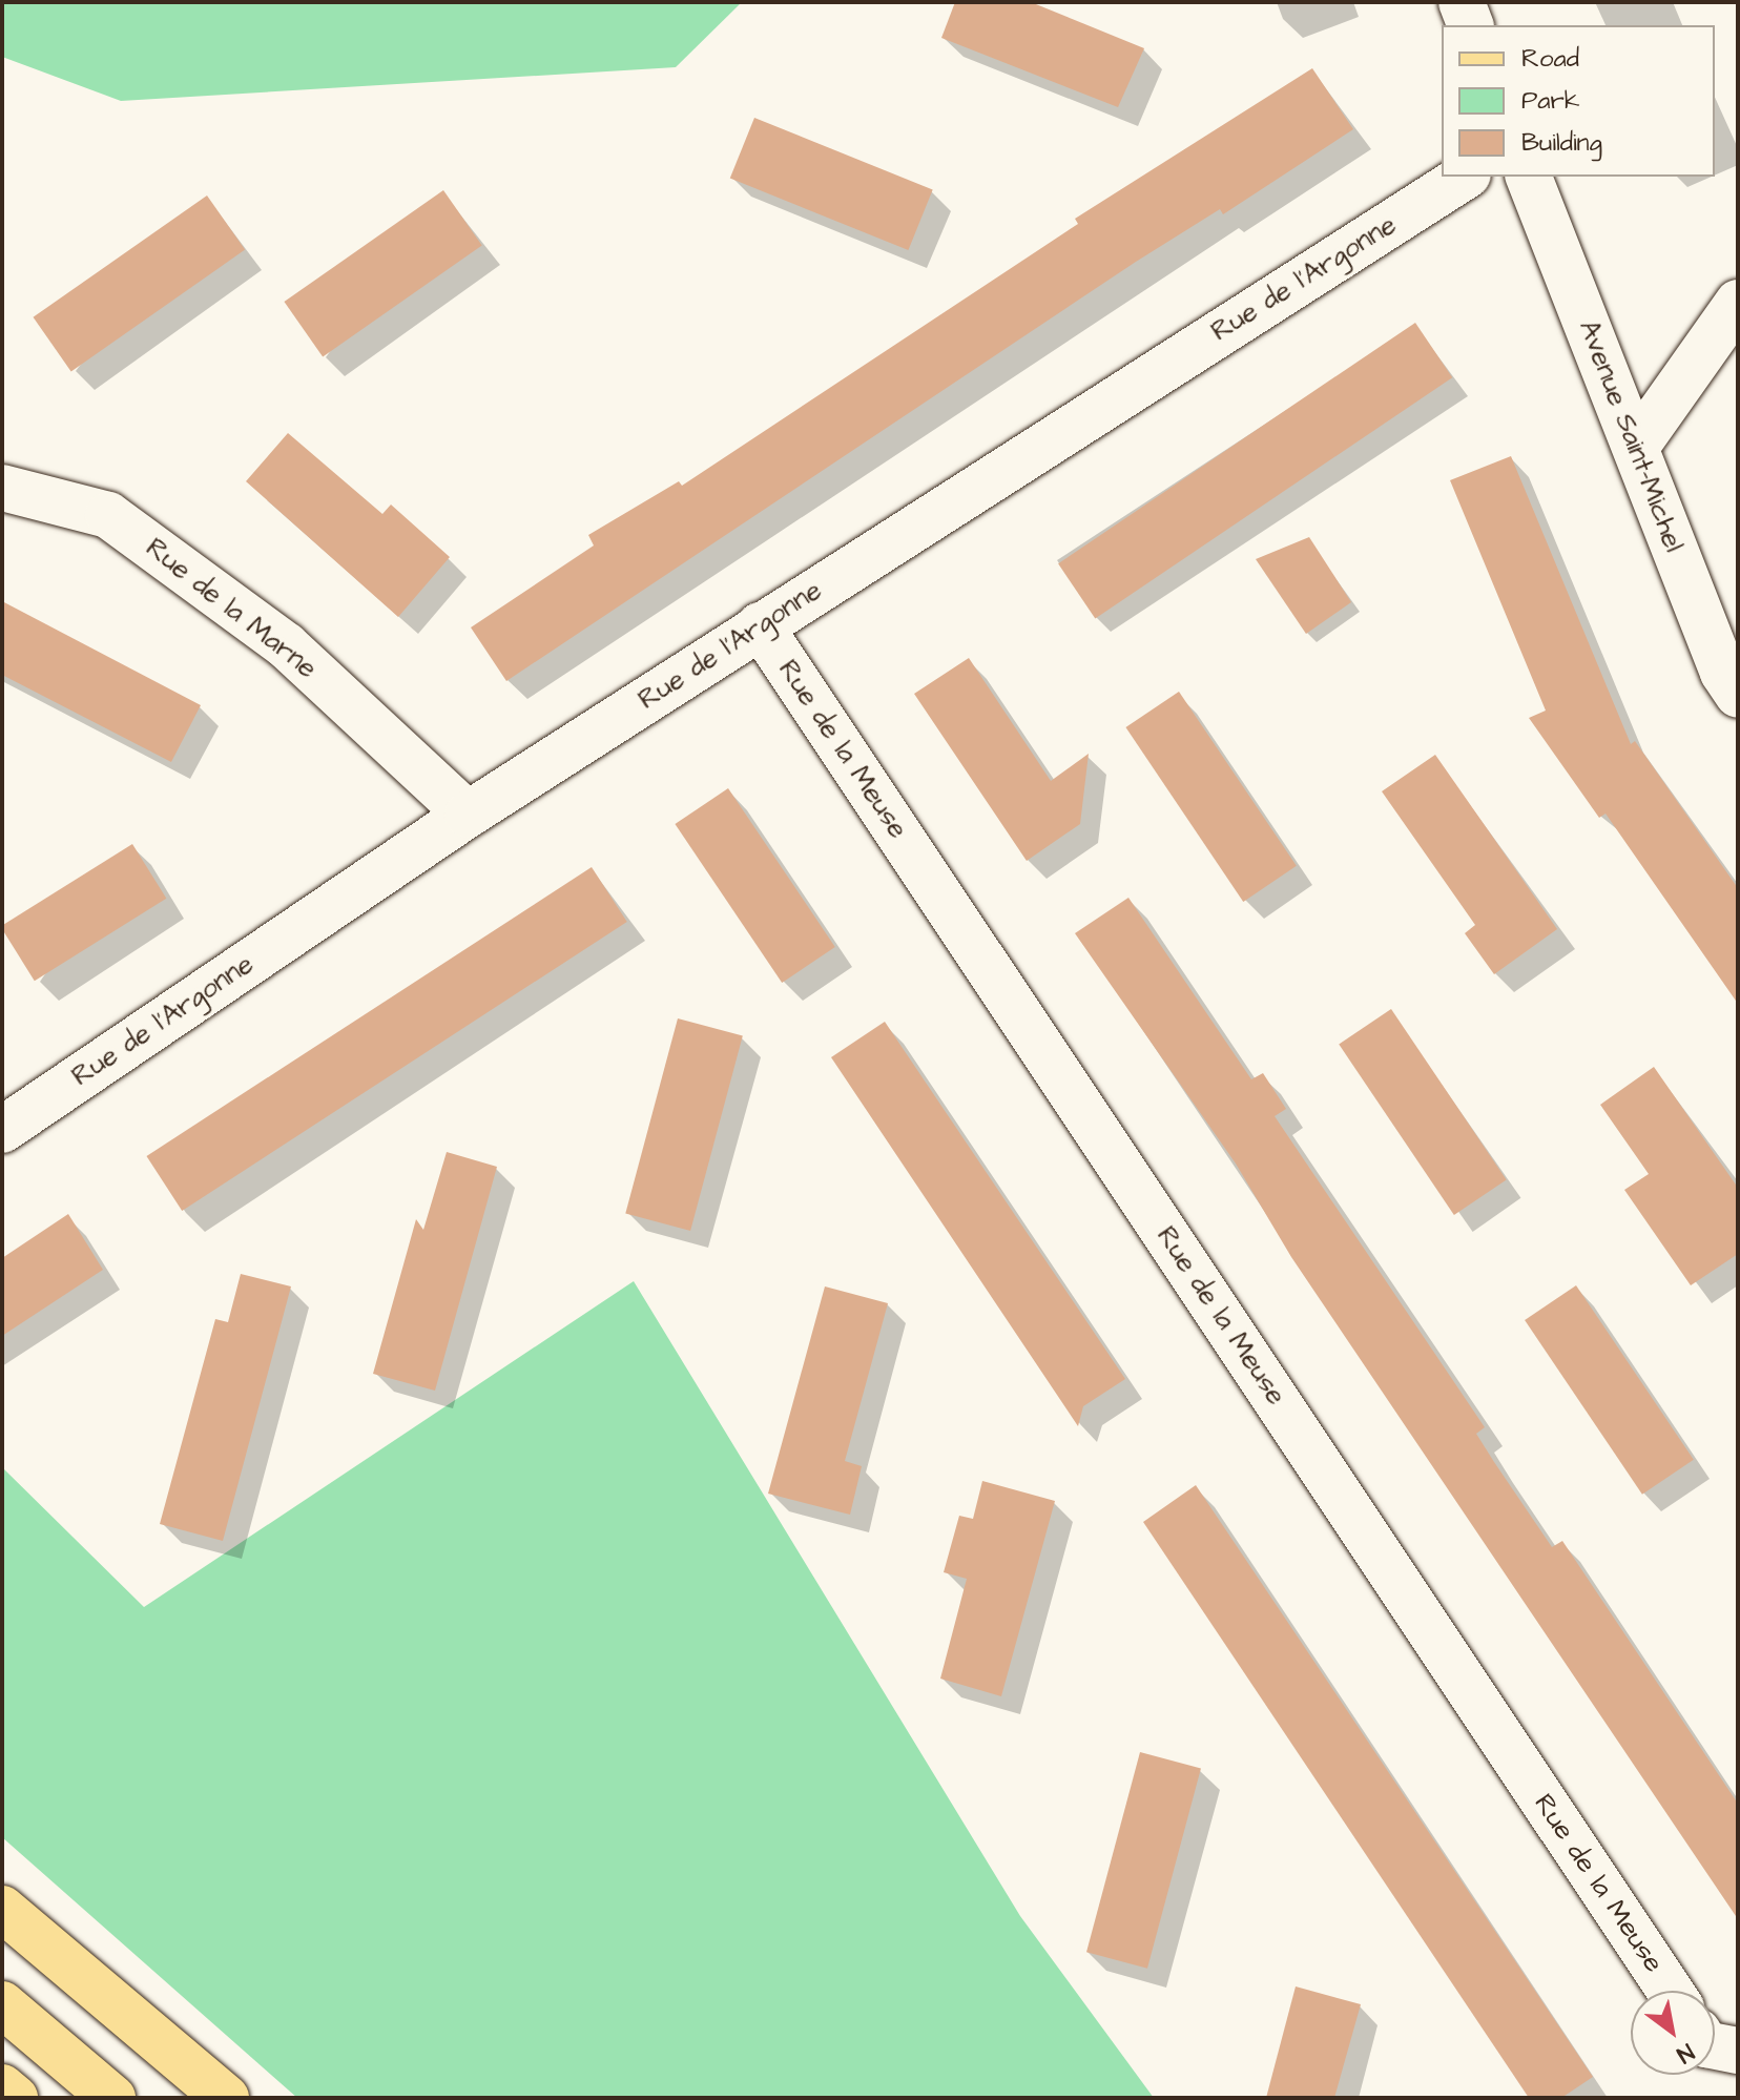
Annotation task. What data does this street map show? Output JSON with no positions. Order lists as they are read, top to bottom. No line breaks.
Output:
{"streets":{"street":["Rue de l'Argonne","Avenue Saint-Michel","Rue de la Marne","Rue de la Meuse"]},"crossings":[["Rue de l'Argonne","Rue de la Marne"],["Rue de l'Argonne","Rue de la Meuse"]],"legend":["Road","Park","Building"],"north":"bottom right"}
